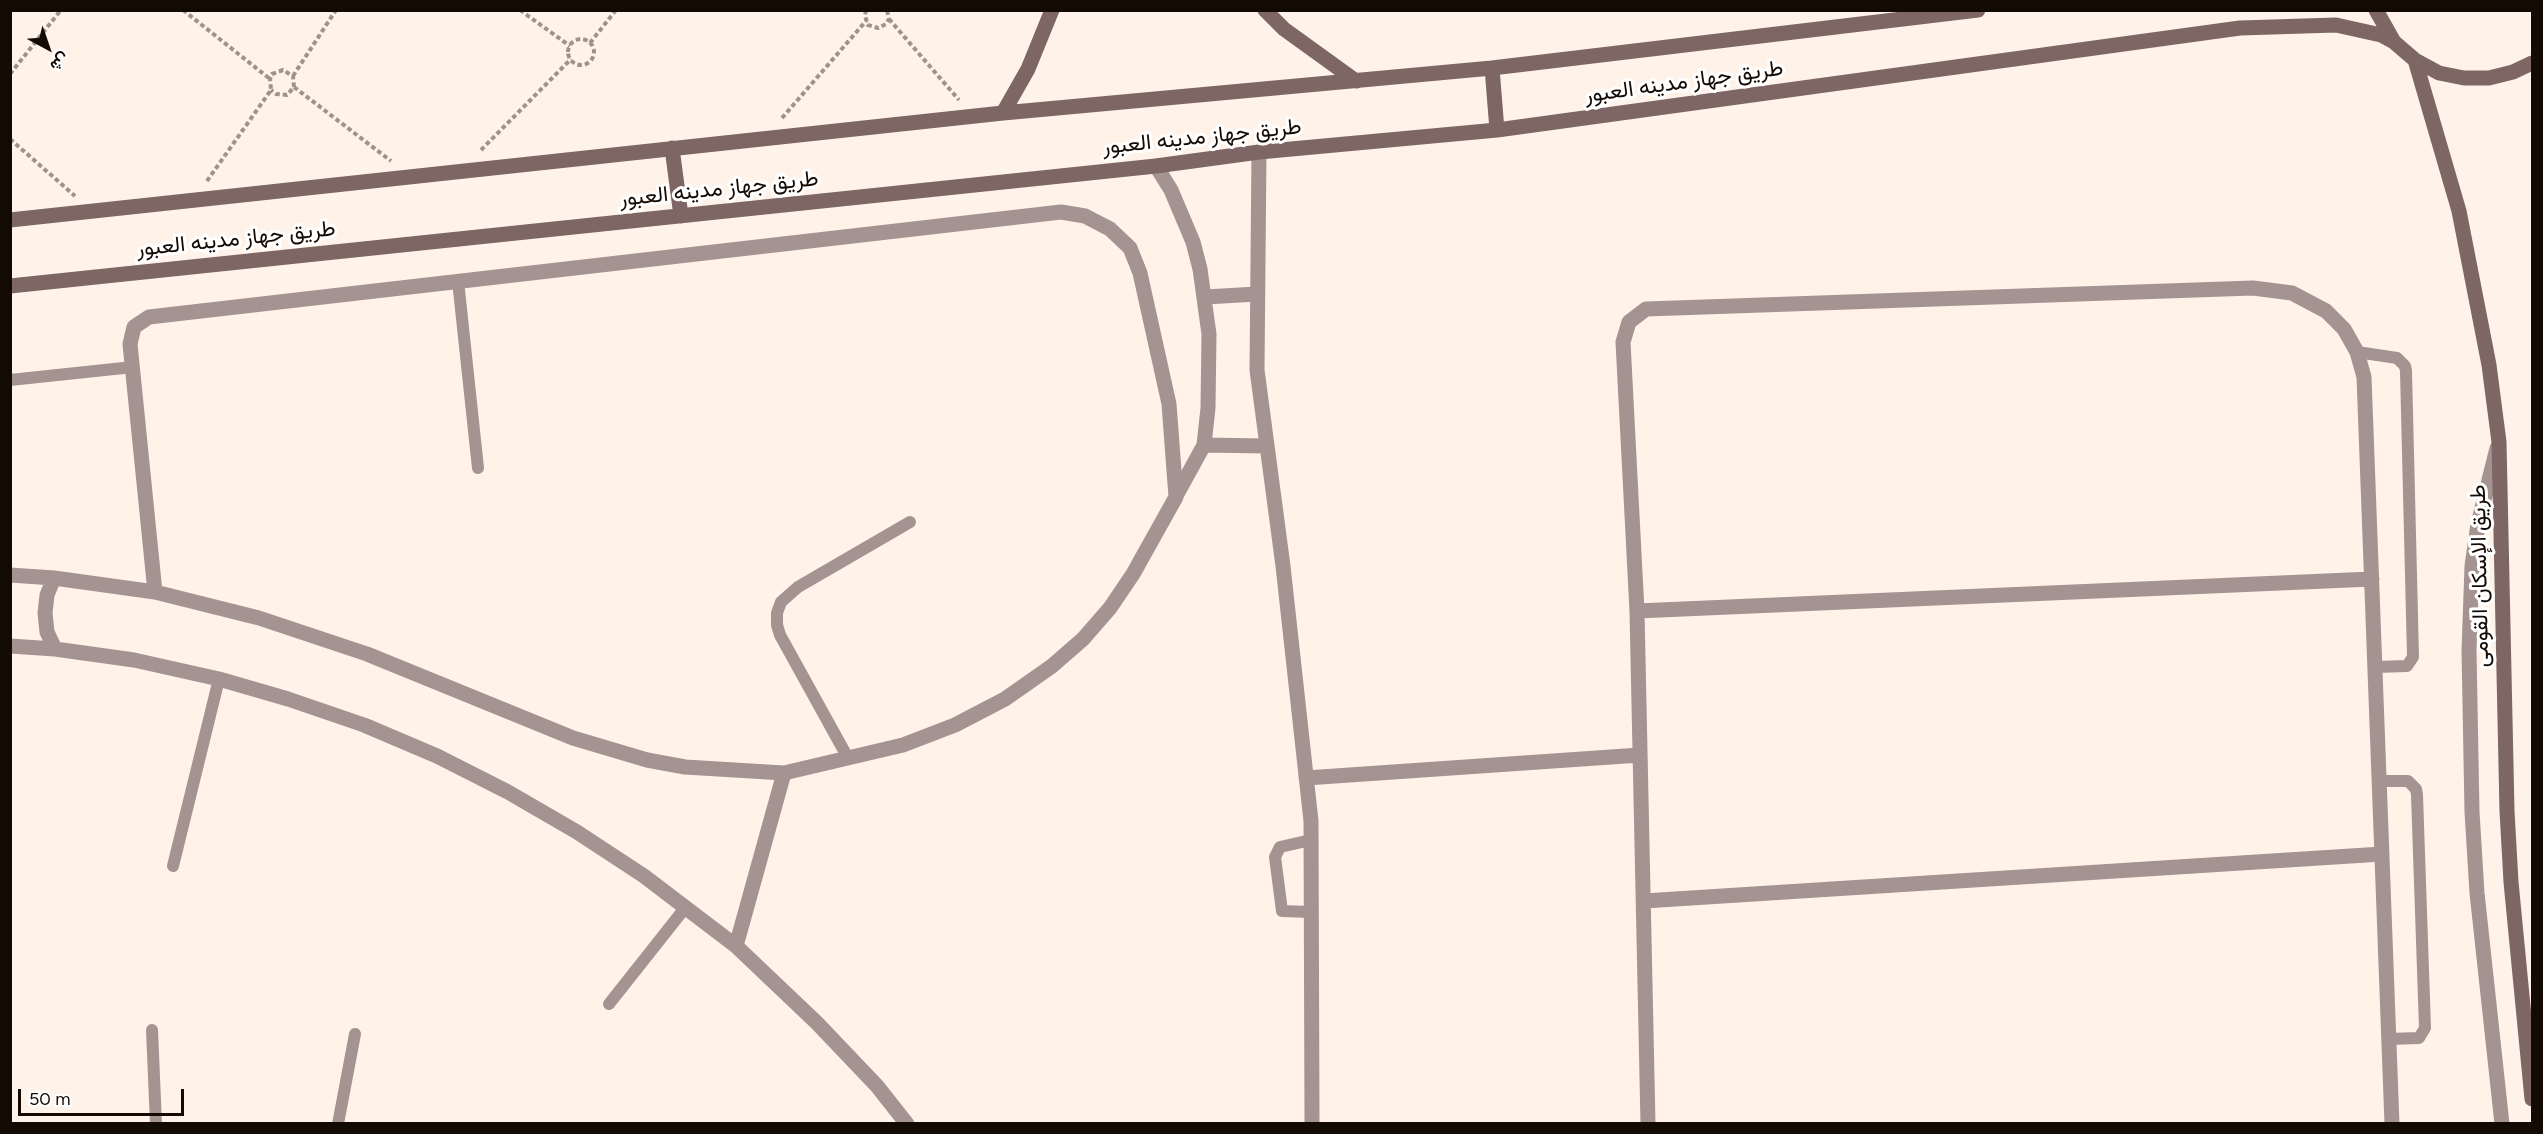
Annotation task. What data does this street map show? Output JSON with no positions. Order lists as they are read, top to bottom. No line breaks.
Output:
{"streets":{"main road":["طريق جهاز مدينه العبور","طريق الإسكان القومى"]},"scale_bar":"50 m","north":"bottom right"}
